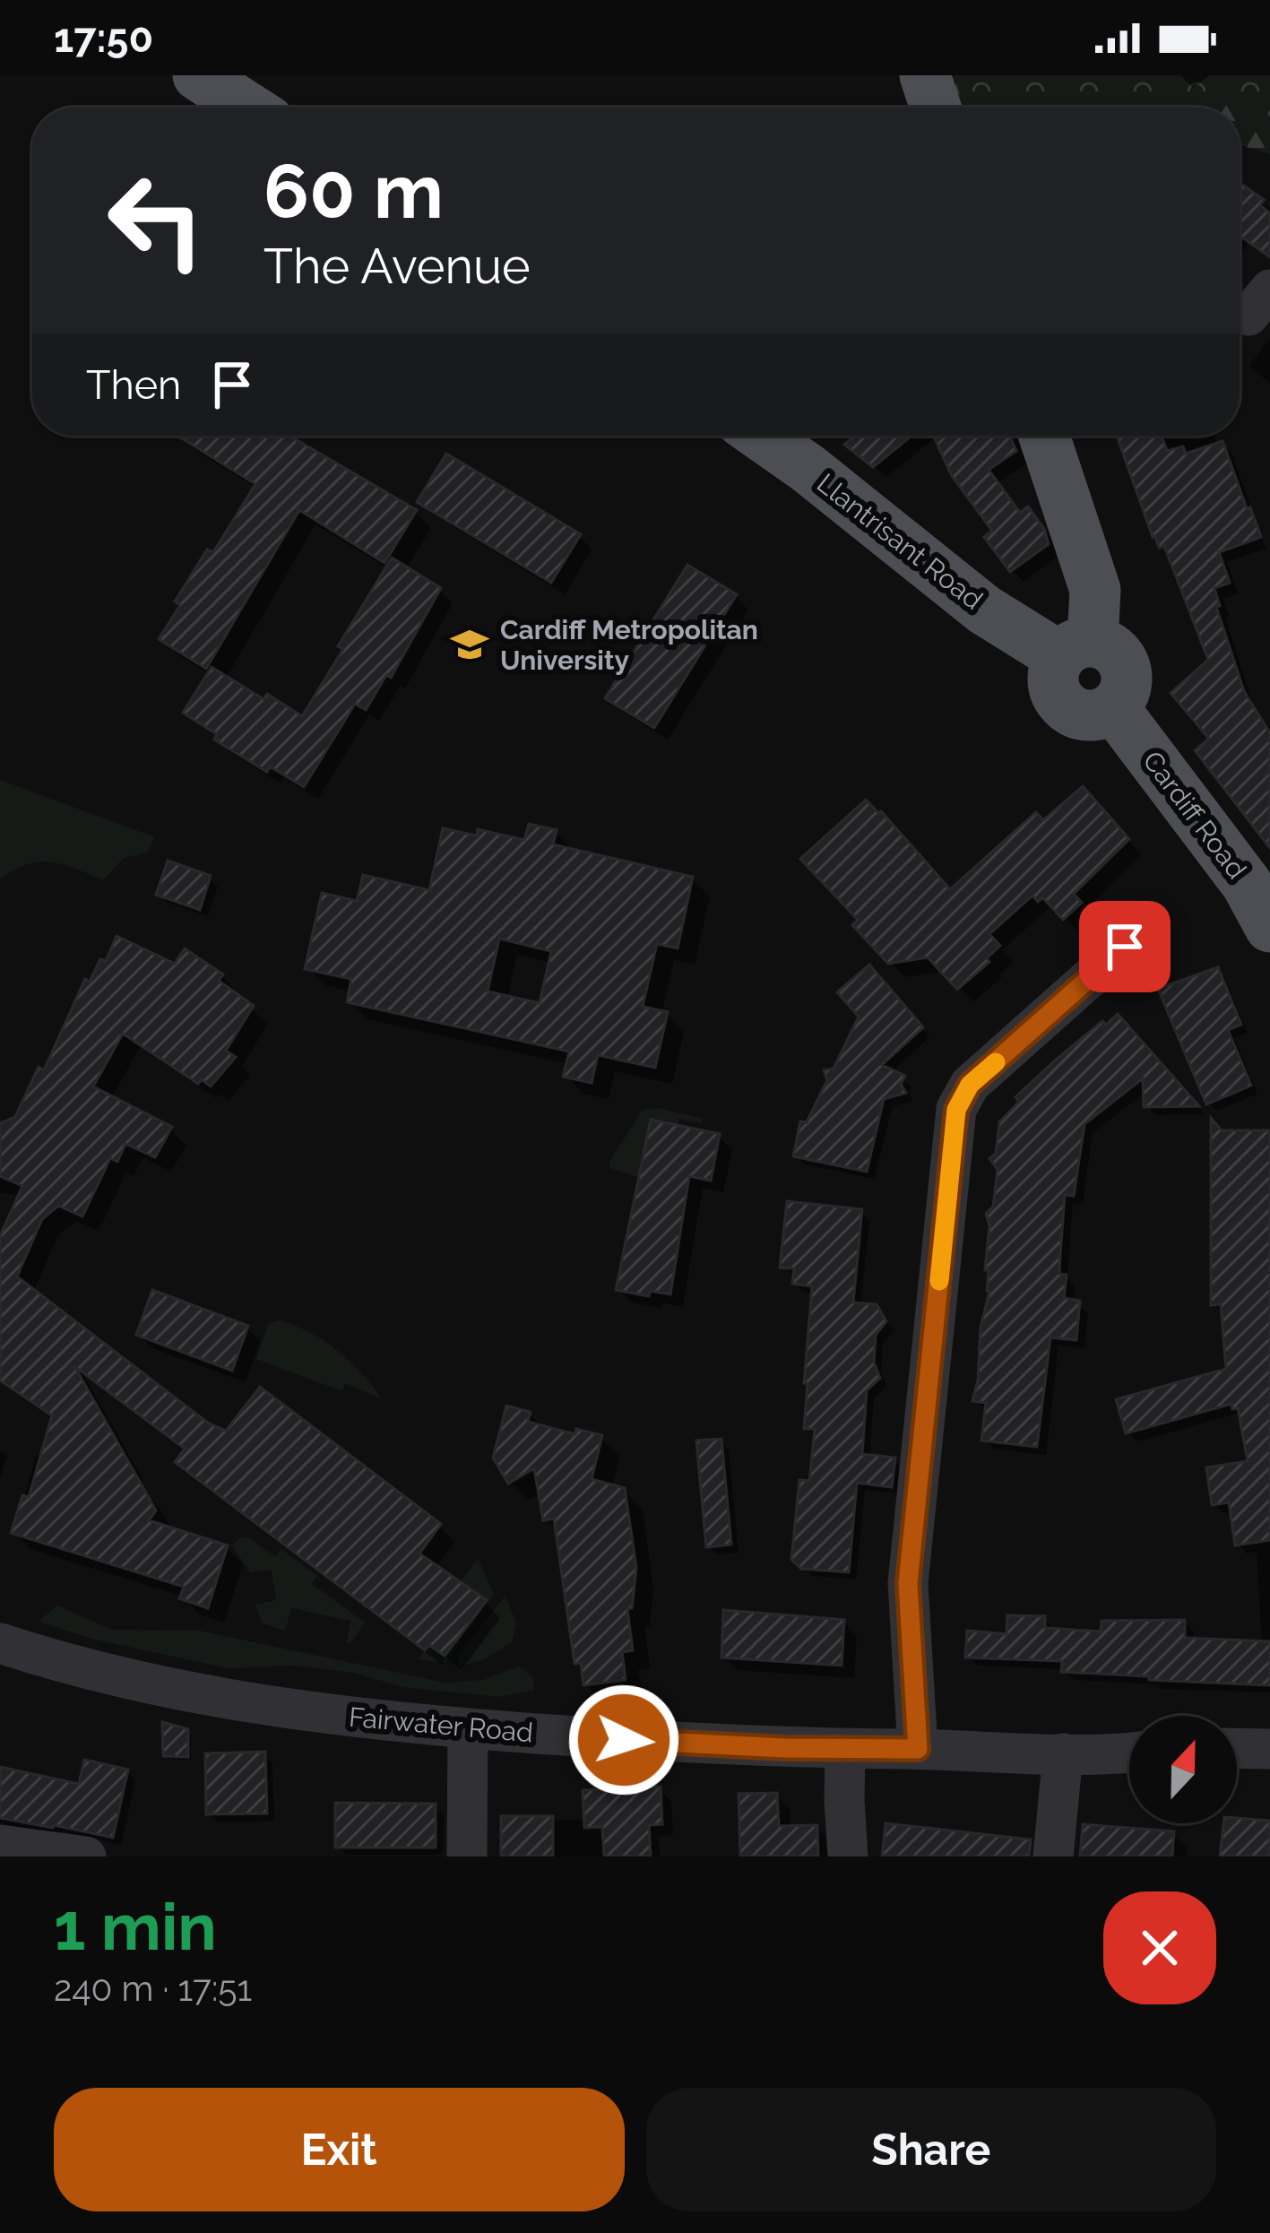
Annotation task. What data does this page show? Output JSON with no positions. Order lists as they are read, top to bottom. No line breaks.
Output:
{"streets":{"main road":["Llantrisant Road","Cardiff Road"],"street":["Fairwater Road"]},"crossings":[["Llantrisant Road","Cardiff Road"]],"places":{"school or university":["Cardiff Metropolitan University"]},"north":"top","page":{"status":"17:50","turn":["60 m","The Avenue"],"then":"Then","heading":["1 min","240 m · 17:51"],"buttons":["Exit","Share"]}}
